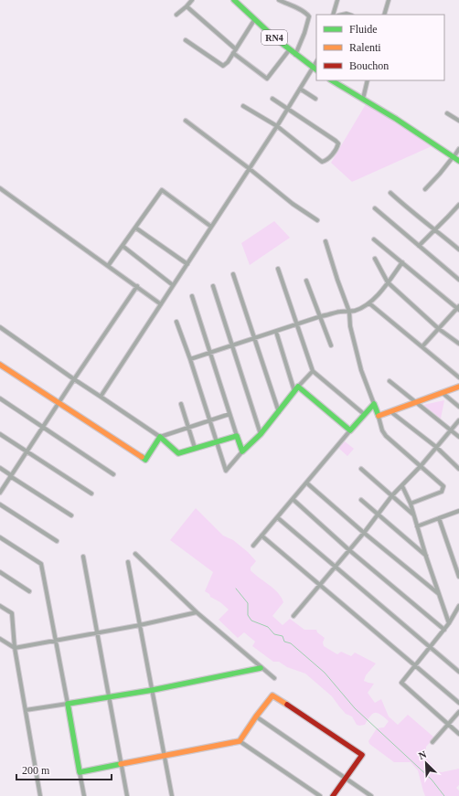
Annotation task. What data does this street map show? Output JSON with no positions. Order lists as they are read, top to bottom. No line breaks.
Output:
{"streets":{"main road":["RN4"]},"legend":["Fluide","Ralenti","Bouchon"],"scale_bar":"200 m","north":"top left"}
